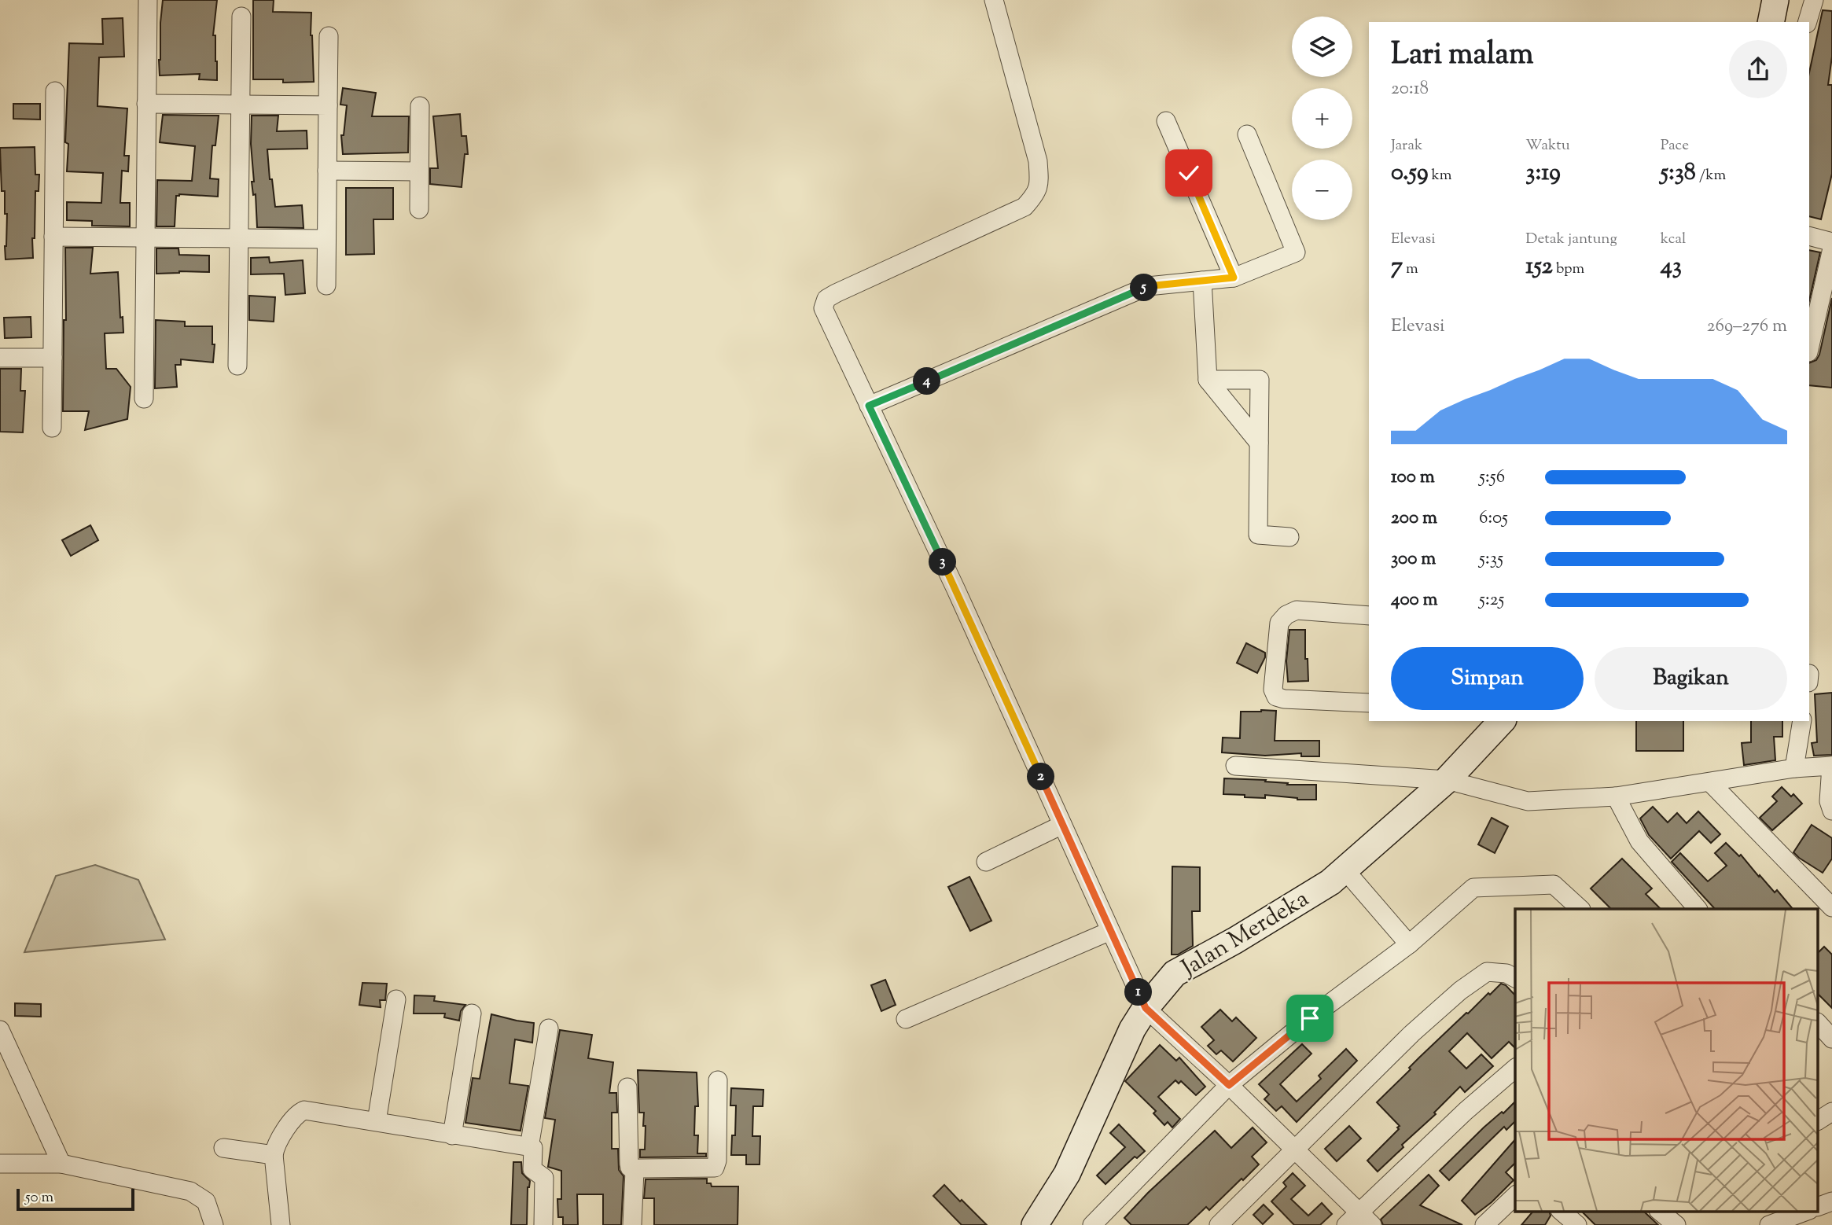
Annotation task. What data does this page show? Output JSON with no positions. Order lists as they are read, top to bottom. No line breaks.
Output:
{"streets":{"street":["Jalan Merdeka"]},"scale_bar":"50 m","page":{"map_buttons":["+","−"],"heading":["Lari malam","20:18"],"stats":[["Jarak","0.59 km"],["Waktu","3:19"],["Pace","5:38 /km"],["Elevasi","7 m"],["Detak jantung","152 bpm"],["kcal","43"]],"pins":["5","4","3","2","1"],"chart":["Elevasi","269–276 m"],"list":[{"name":"100 m","note":"5:56"},{"name":"200 m","note":"6:05"},{"name":"300 m","note":"5:35"},{"name":"400 m","note":"5:25"}],"buttons":["Simpan","Bagikan"],"scale":"50 m"}}
